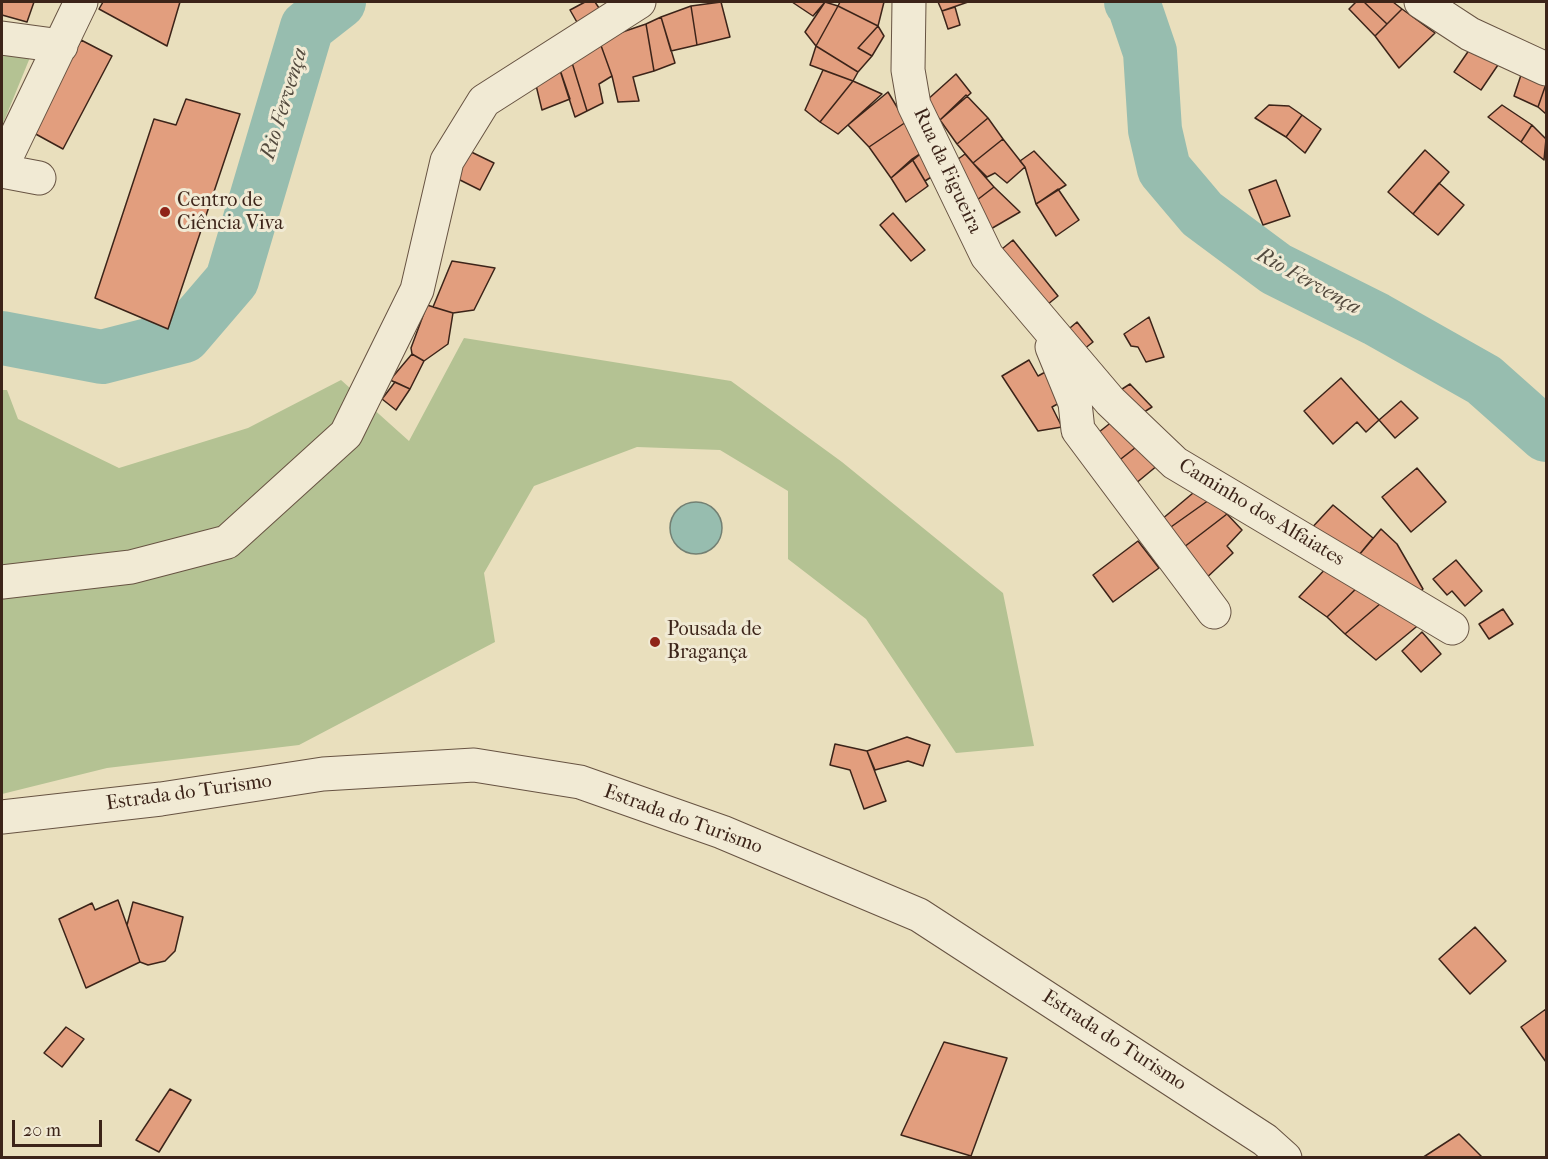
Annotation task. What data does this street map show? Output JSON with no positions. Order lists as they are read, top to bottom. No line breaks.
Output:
{"streets":{"street":["Rua da Figueira","Caminho dos Alfaiates","Estrada do Turismo"]},"crossings":[["Rua da Figueira","Caminho dos Alfaiates"]],"water":["Rio Fervença"],"places":["Centro de Ciência Viva","Pousada de Bragança"],"scale_bar":"20 m"}
